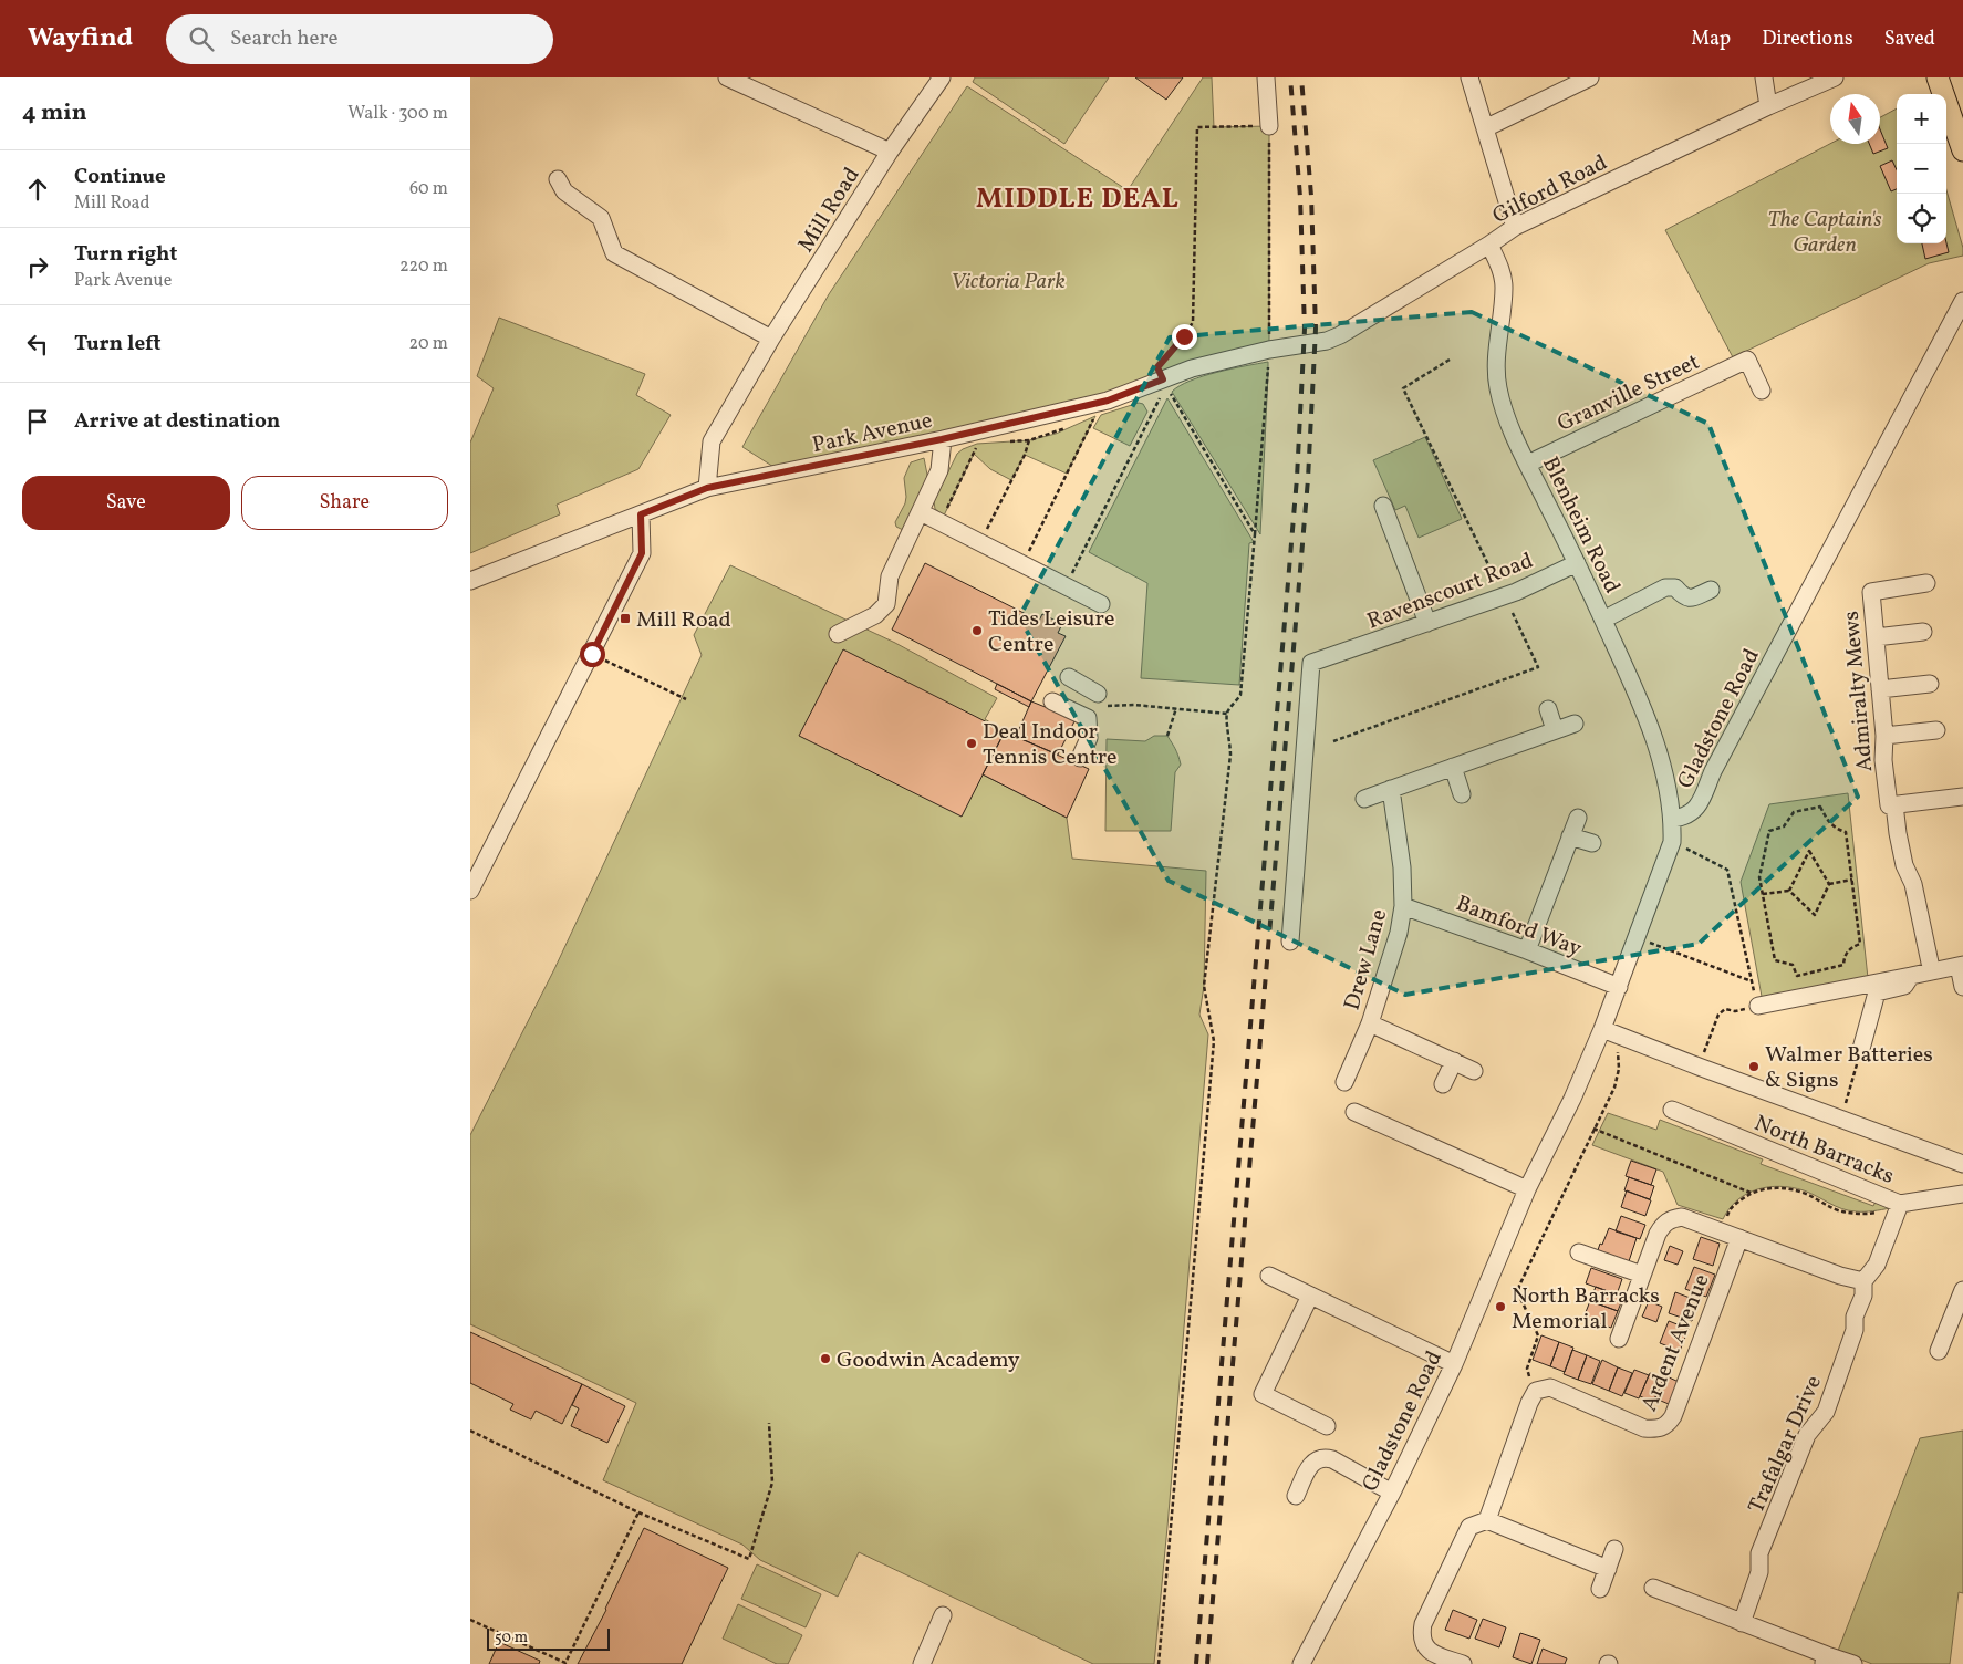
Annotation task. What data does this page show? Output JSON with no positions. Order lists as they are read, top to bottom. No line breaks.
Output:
{"streets":{"street":["Gilford Road","Mill Road","Granville Street","Park Avenue","Blenheim Road","Ravenscourt Road","Admiralty Mews","Gladstone Road","Bamford Way","Drew Lane","North Barracks","Ardent Avenue","Trafalgar Drive"]},"crossings":[["Gilford Road","Park Avenue"],["Gilford Road","Blenheim Road"],["Mill Road","Park Avenue"],["Granville Street","Blenheim Road"],["Blenheim Road","Ravenscourt Road"],["Blenheim Road","Gladstone Road"],["Gladstone Road","Bamford Way"],["Bamford Way","Drew Lane"]],"districts":["MIDDLE DEAL"],"parks":["The Captain's Garden","Victoria Park"],"places":{"transit":["Mill Road"],"other":["Tides Leisure Centre","Deal Indoor Tennis Centre","Walmer Batteries & Signs","North Barracks Memorial","Goodwin Academy"]},"scale_bar":"50 m","north":"top","page":{"header":"Wayfind","search":"Search here","nav":["Map","Directions","Saved"],"heading":["4 min","Walk · 300 m"],"map_buttons":["+","−"],"list":[["Continue","Mill Road","60 m"],["Turn right","Park Avenue","220 m"],["Turn left","20 m"],"Arrive at destination"],"buttons":["Save","Share"],"scale":"50 m"}}
